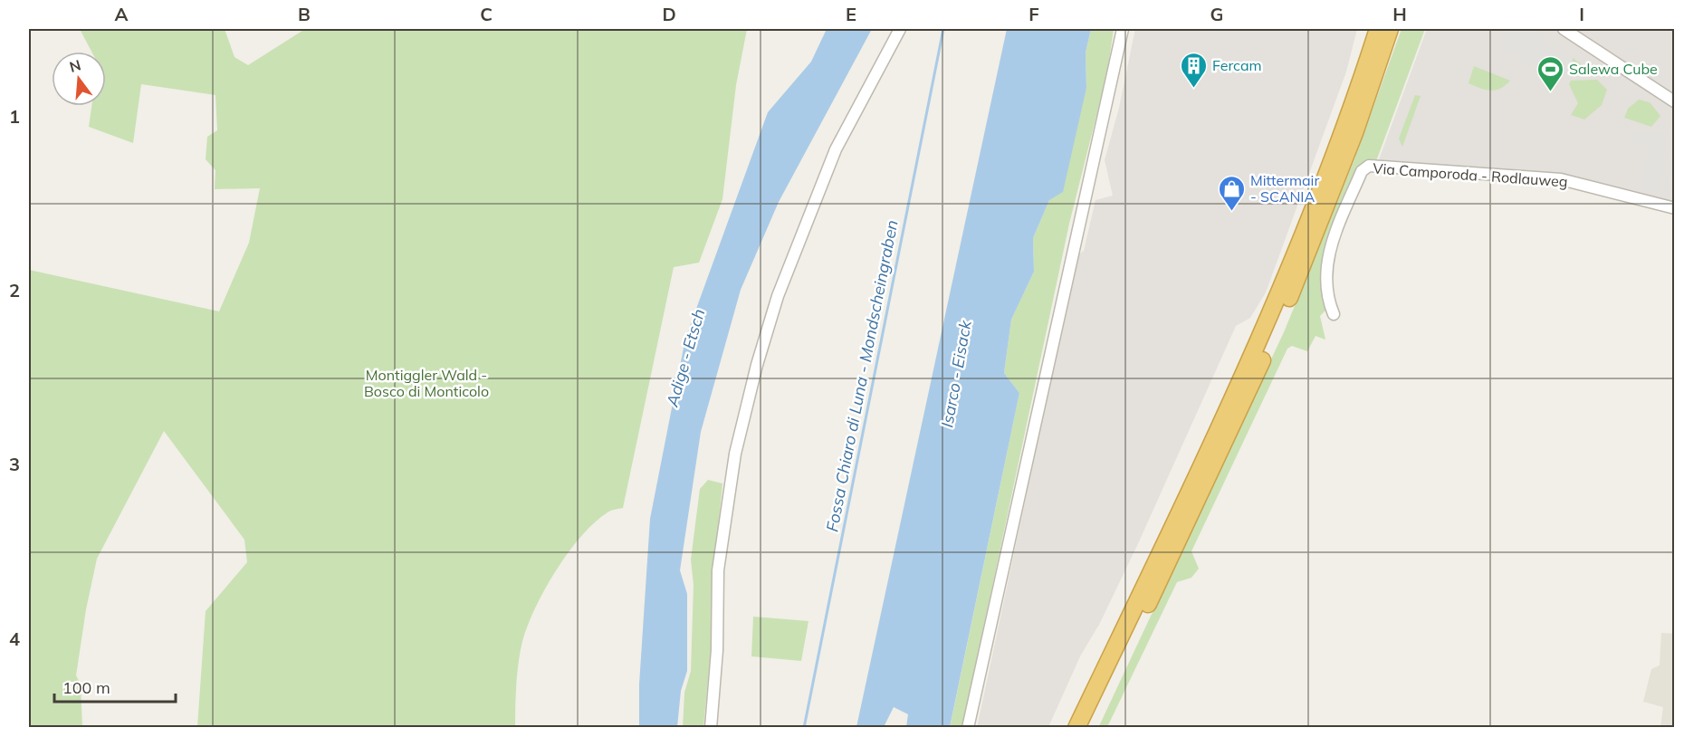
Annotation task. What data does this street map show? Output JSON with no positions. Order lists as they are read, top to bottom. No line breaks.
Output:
{"streets":{"street":["Via Camporoda - Rodlauweg"]},"water":["Adige - Etsch","Isarco - Eisack","Fossa Chiaro di Luna - Mondscheingraben"],"parks":["Montiggler Wald - Bosco di Monticolo"],"places":{"building":["Fercam"],"sports":["Salewa Cube"],"shop":["Mittermair - SCANIA"]},"scale_bar":"100 m","north":"top","grid":{"columns":["A","B","C","D","E","F","G","H","I"],"rows":["1","2","3","4"]}}
